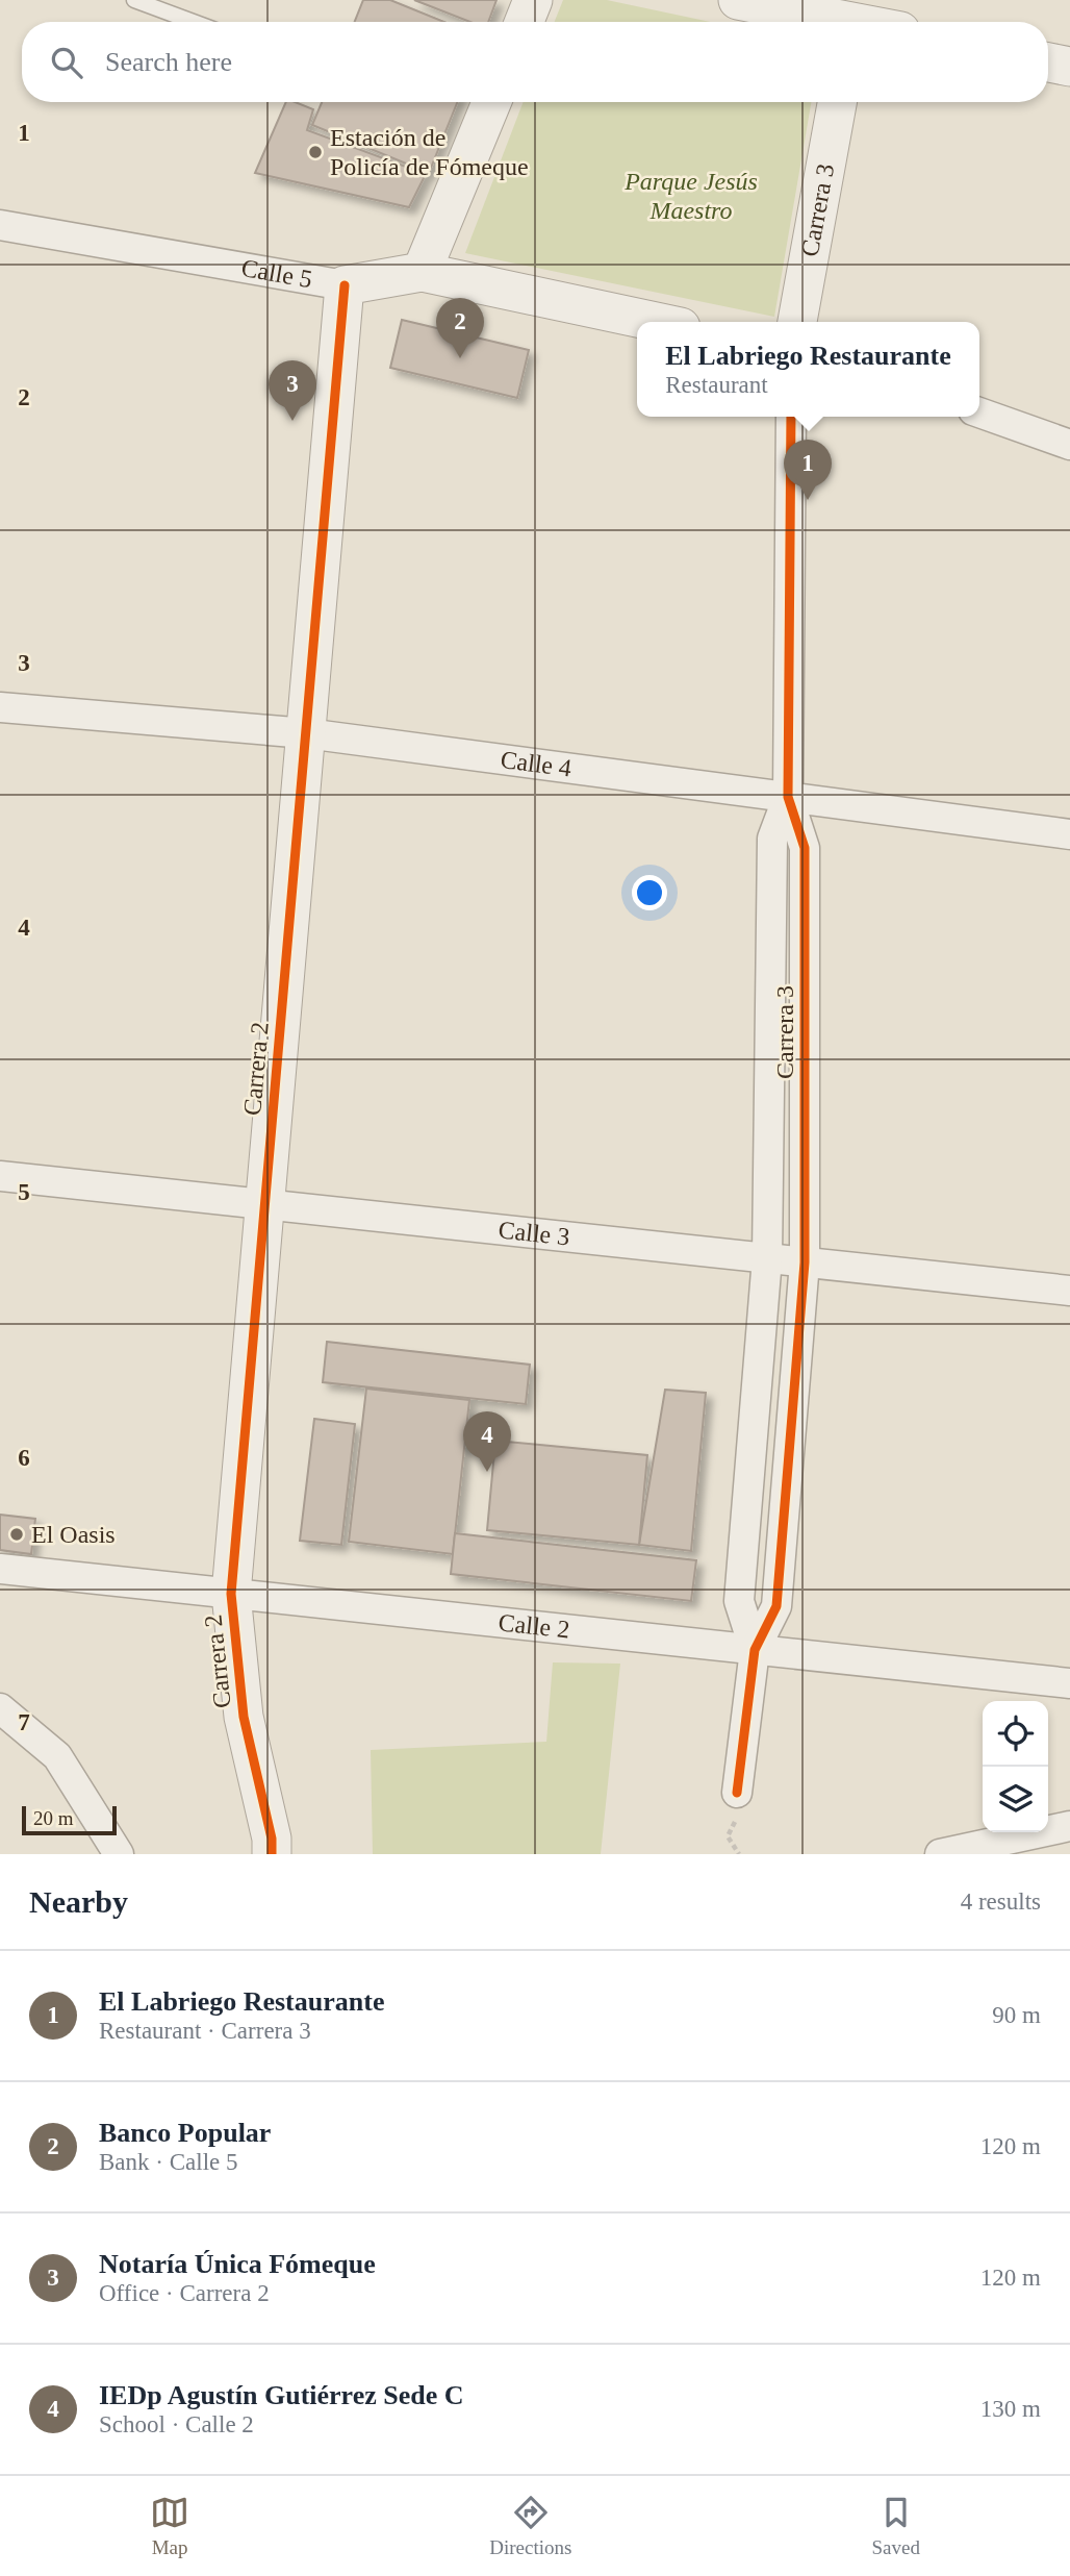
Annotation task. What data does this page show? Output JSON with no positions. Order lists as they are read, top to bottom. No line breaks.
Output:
{"streets":{"street":["Carrera 3","Calle 5","Calle 4","Carrera 2","Calle 3","Calle 2"]},"crossings":[["Carrera 3","Calle 4"],["Carrera 3","Calle 3"],["Carrera 3","Calle 2"],["Calle 5","Carrera 2"],["Calle 4","Carrera 2"],["Carrera 2","Calle 3"],["Carrera 2","Calle 2"]],"parks":["Parque Jesús Maestro"],"places":["Estación de Policía de Fómeque","El Oasis"],"scale_bar":"20 m","page":{"search":"Search here","pins":["2","3","1","4"],"popup":["El Labriego Restaurante","Restaurant"],"scale":"20 m","heading":["Nearby","4 results"],"list":[{"mark":"1","name":"El Labriego Restaurante","note":"Restaurant · Carrera 3","value":"90 m"},{"mark":"2","name":"Banco Popular","note":"Bank · Calle 5","value":"120 m"},{"mark":"3","name":"Notaría Única Fómeque","note":"Office · Carrera 2","value":"120 m"},{"mark":"4","name":"IEDp Agustín Gutiérrez Sede C","note":"School · Calle 2","value":"130 m"}],"nav":["Map","Directions","Saved"]},"grid":{"rows":["1","2","3","4","5","6","7"]}}
